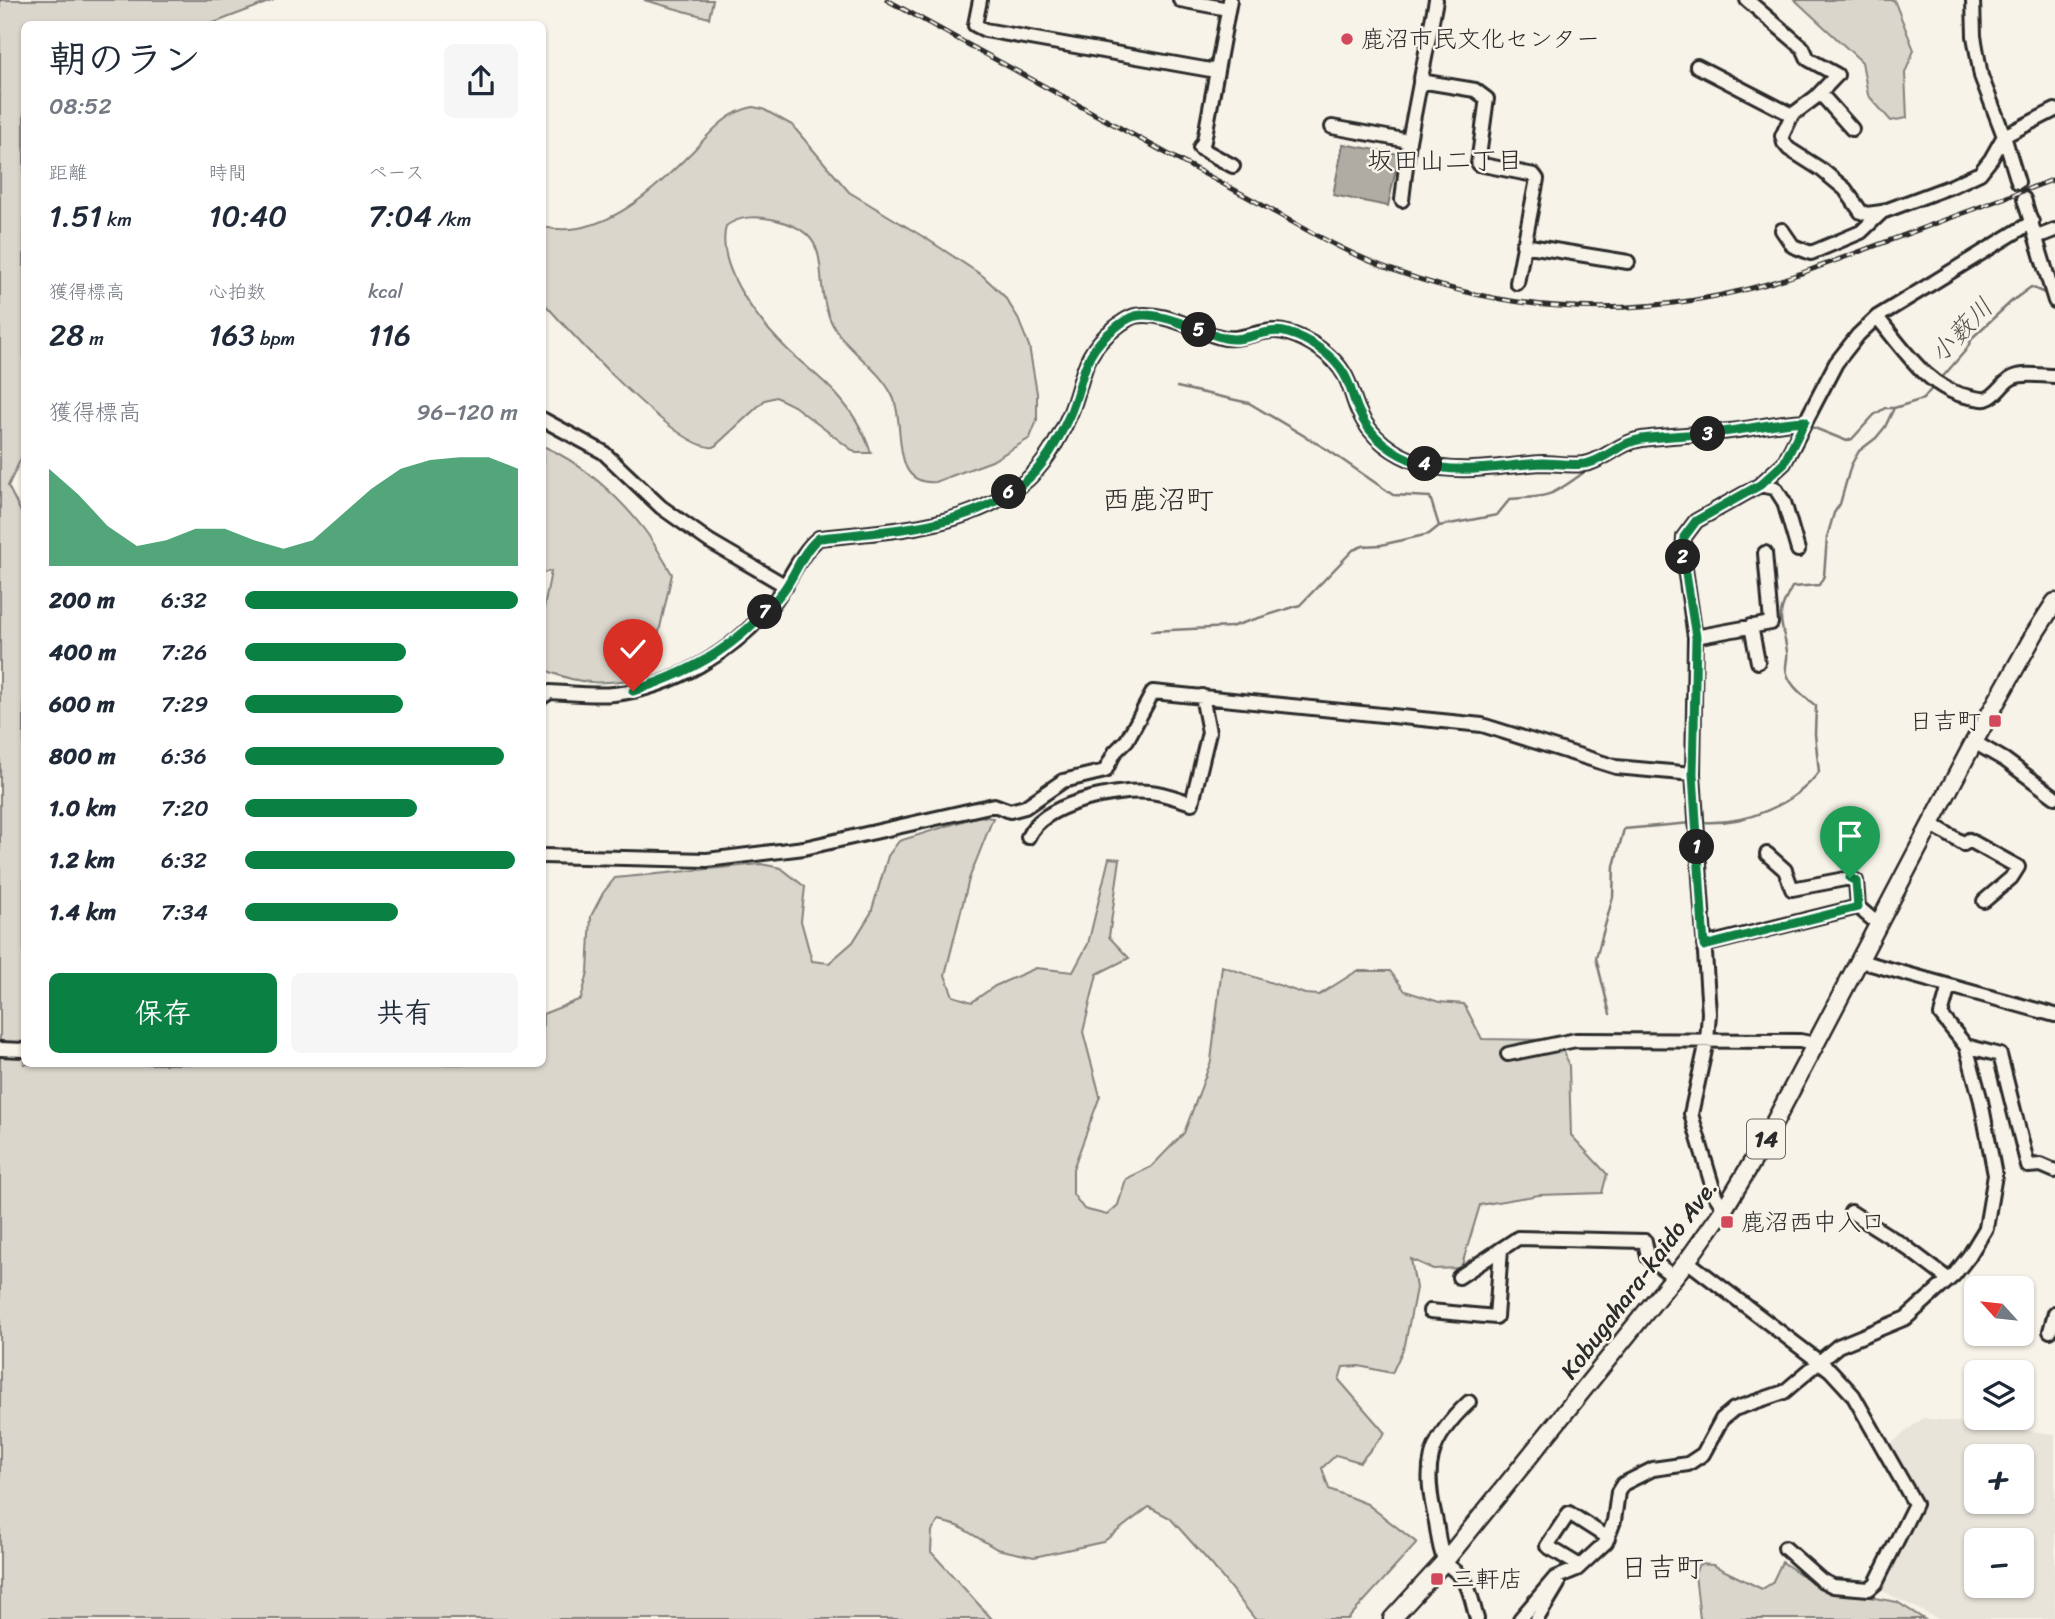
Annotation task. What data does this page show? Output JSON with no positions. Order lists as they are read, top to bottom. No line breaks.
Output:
{"streets":{"main road":["14","Kobugahara-kaido Ave."]},"districts":["坂田山二丁目","西鹿沼町","日吉町"],"water":["小薮川"],"places":{"other":["鹿沼市民文化センター"],"transit":["日吉町","鹿沼西中入口","三軒店"]},"north":"top left","page":{"heading":["朝のラン","08:52"],"stats":[["距離","1.51 km"],["時間","10:40"],["ペース","7:04 /km"],["獲得標高","28 m"],["心拍数","163 bpm"],["kcal","116"]],"pins":["5","3","4","6","2","7","1"],"chart":["獲得標高","96–120 m"],"list":[{"name":"200 m","note":"6:32"},{"name":"400 m","note":"7:26"},{"name":"600 m","note":"7:29"},{"name":"800 m","note":"6:36"},{"name":"1.0 km","note":"7:20"},{"name":"1.2 km","note":"6:32"},{"name":"1.4 km","note":"7:34"}],"buttons":["保存","共有"],"map_buttons":["+","−"]}}
